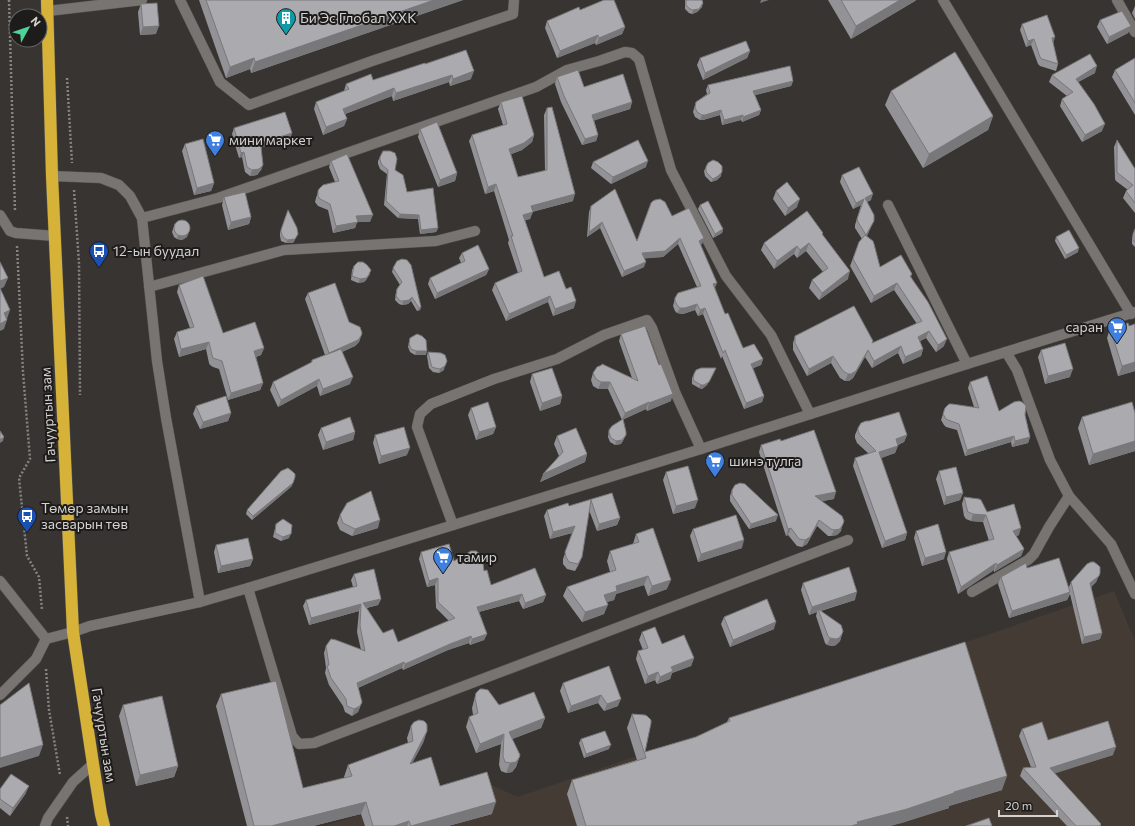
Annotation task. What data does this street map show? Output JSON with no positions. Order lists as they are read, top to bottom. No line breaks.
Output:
{"streets":{"highway":["Гачууртын зам"]},"places":{"building":["Би Эс Глобал ХХК"],"supermarket":["мини маркет","саран","шинэ тулга","тамир"],"bus stop":["12-ын буудал","Төмөр замын засварын төв"]},"scale_bar":"20 m","north":"top right"}
